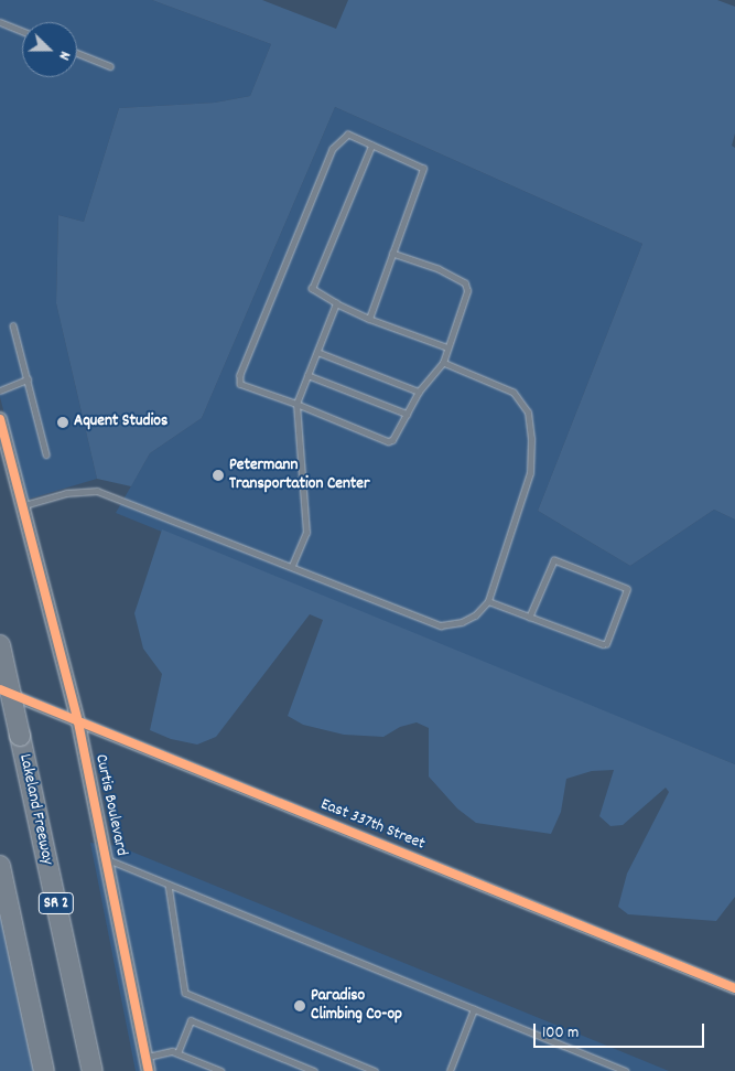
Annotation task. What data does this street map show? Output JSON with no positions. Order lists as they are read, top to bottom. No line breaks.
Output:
{"streets":{"highway":["Lakeland Freeway","SR 2"],"street":["Curtis Boulevard","East 337th Street"]},"crossings":[["Curtis Boulevard","East 337th Street"]],"places":["Aquent Studios","Petermann Transportation Center","Paradiso Climbing Co-op"],"scale_bar":"100 m","north":"right"}
